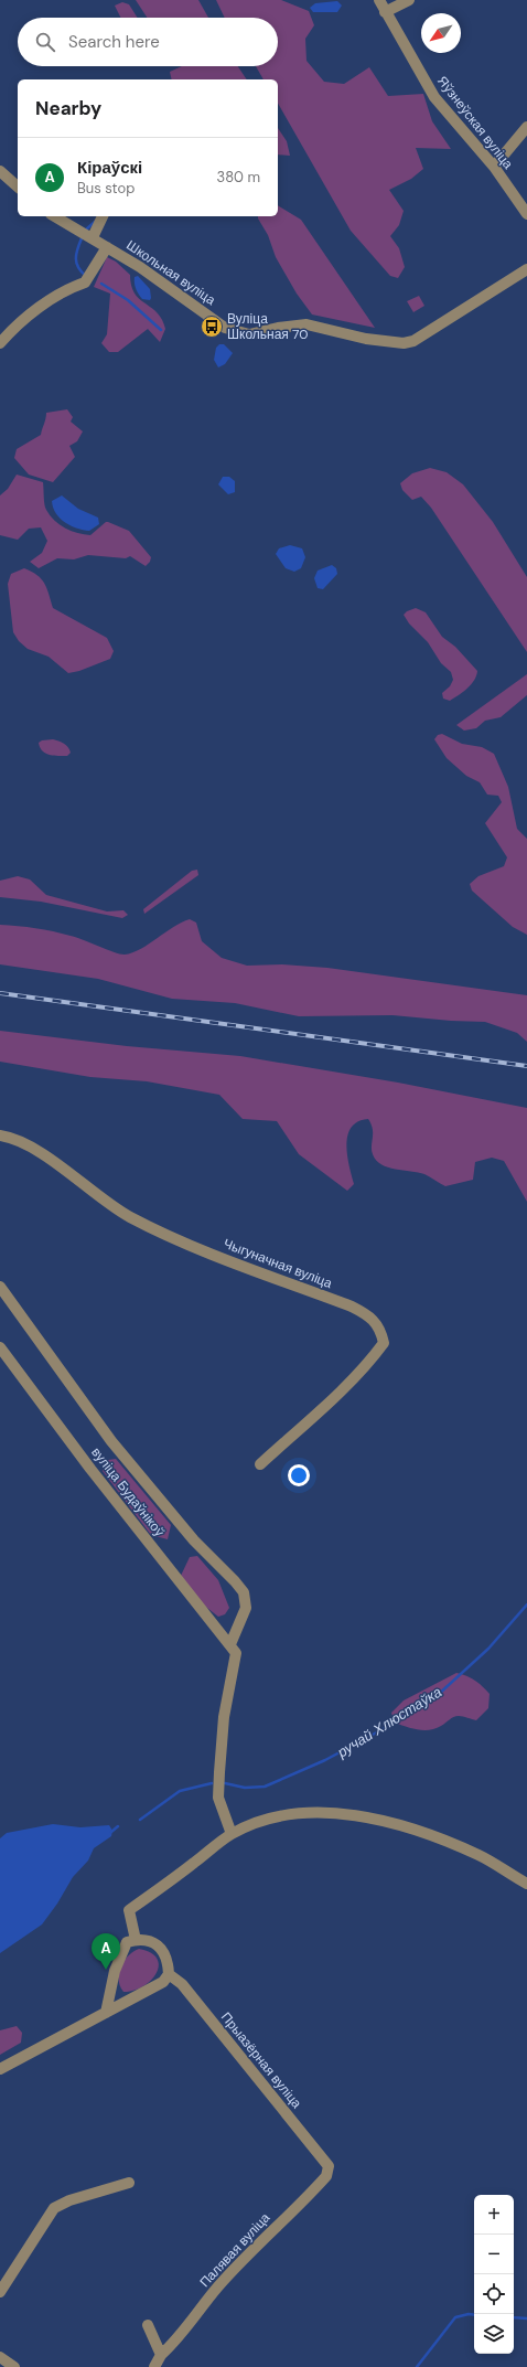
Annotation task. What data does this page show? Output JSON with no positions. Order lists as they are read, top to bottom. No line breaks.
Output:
{"streets":{"street":["Яўзнеўская вуліца","Школьная вуліца","Чыгуначная вуліца","вуліца Будаўнікоў","Прыазёрная вуліца","Палявая вуліца"]},"crossings":[["Прыазёрная вуліца","Палявая вуліца"]],"water":["ручай Хлюстаўка"],"places":{"bus stop":["Вуліца Школьная 70"]},"north":"bottom left","page":{"search":"Search here","heading":"Nearby","list":[{"mark":"A","name":"Кіраўскі","note":"Bus stop","value":"380 m"}],"pins":"A","map_buttons":["+","−"]}}
